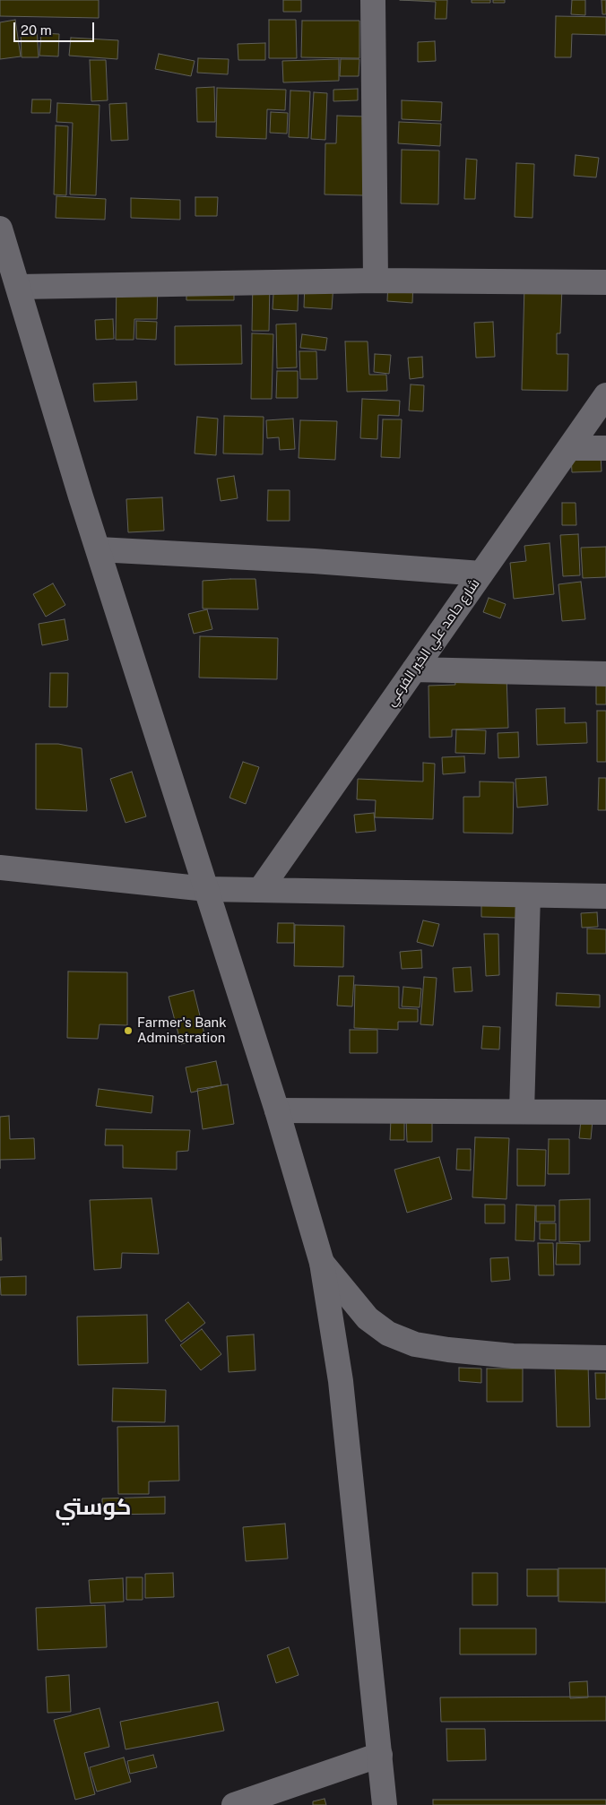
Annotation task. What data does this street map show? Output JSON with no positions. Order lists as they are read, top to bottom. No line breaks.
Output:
{"streets":{"street":["شارع حامد علي الخير الفرعي"]},"districts":["كوستي"],"places":["Farmer's Bank Adminstration"],"scale_bar":"20 m"}
